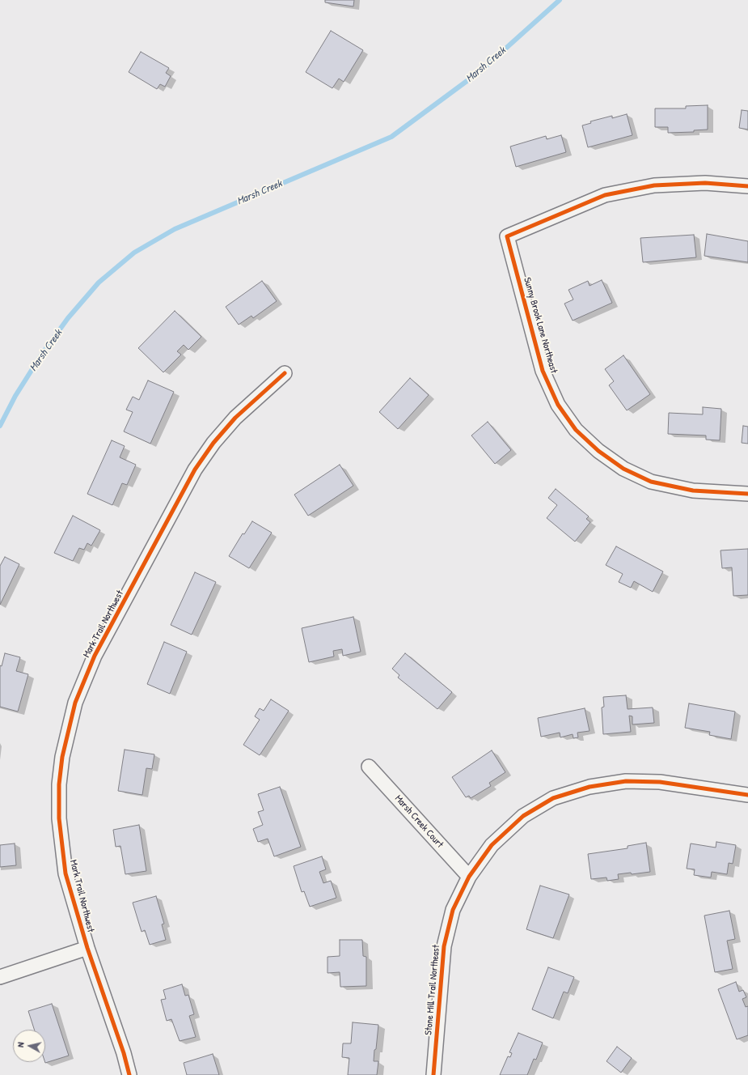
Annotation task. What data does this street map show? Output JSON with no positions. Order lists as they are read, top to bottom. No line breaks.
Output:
{"streets":{"street":["Sunny Brook Lane Northeast","Mark Trail Northwest","Marsh Creek Court","Stone Mill Trail Northeast"]},"crossings":[["Marsh Creek Court","Stone Mill Trail Northeast"]],"water":["Marsh Creek"],"north":"left"}
